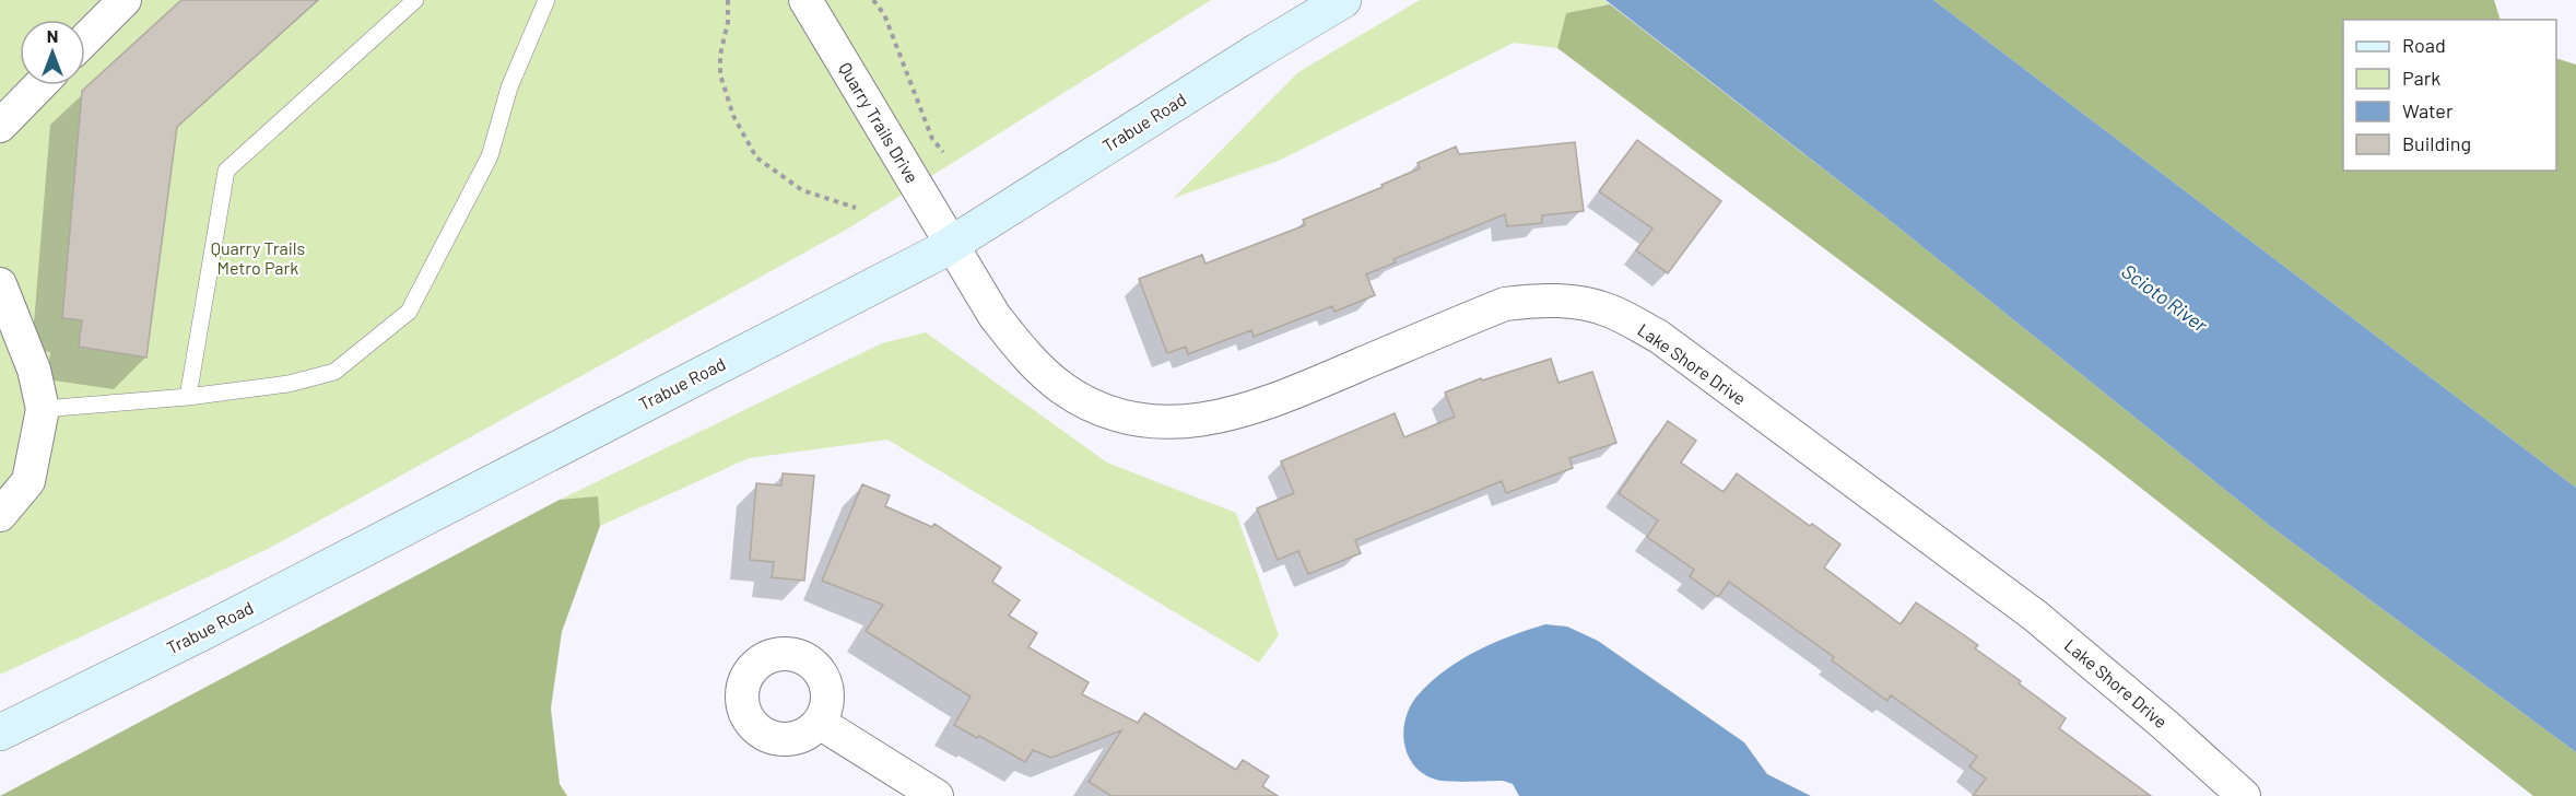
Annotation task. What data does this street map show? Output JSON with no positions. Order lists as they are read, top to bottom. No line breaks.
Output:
{"streets":{"main road":["Trabue Road"],"street":["Quarry Trails Drive","Lake Shore Drive"]},"crossings":[["Quarry Trails Drive","Trabue Road"],["Quarry Trails Drive","Lake Shore Drive"],["Trabue Road","Lake Shore Drive"]],"water":["Scioto River"],"parks":["Quarry Trails Metro Park"],"legend":["Road","Park","Water","Building"],"north":"top"}
